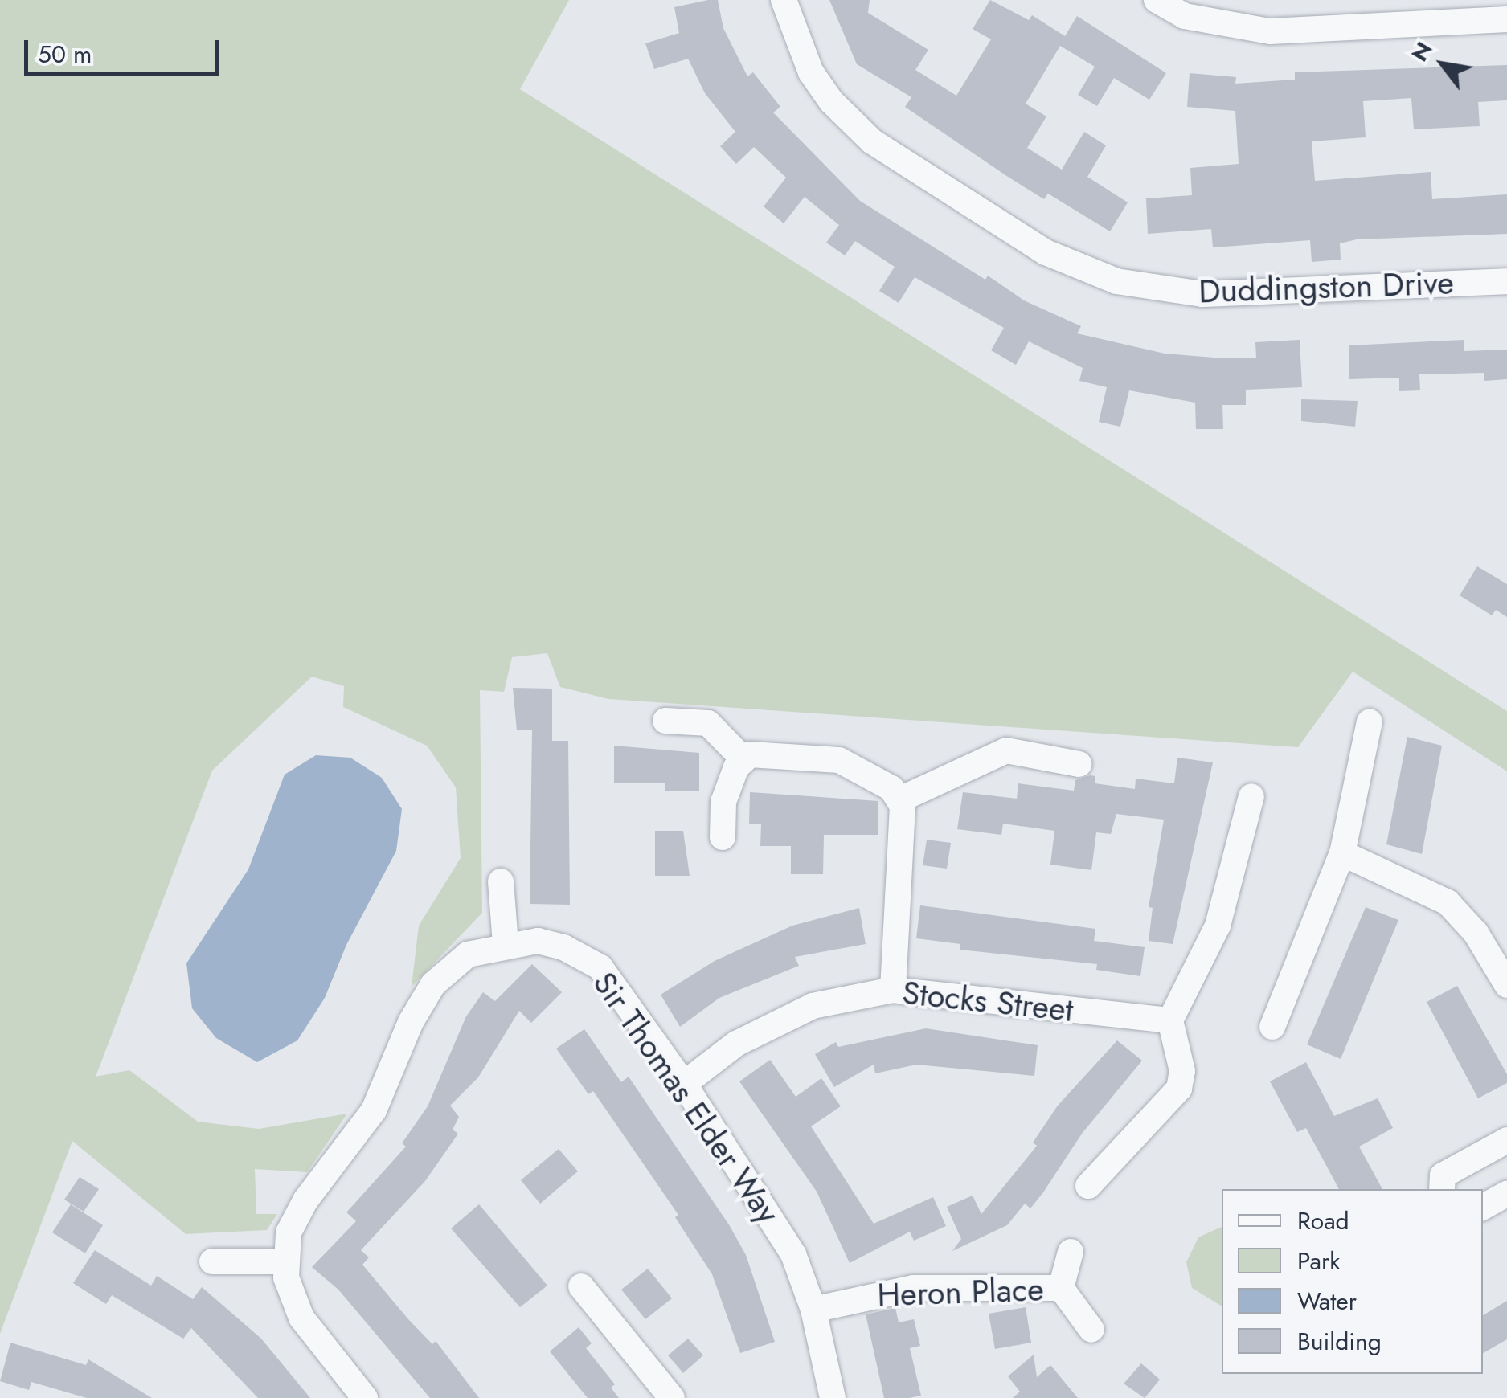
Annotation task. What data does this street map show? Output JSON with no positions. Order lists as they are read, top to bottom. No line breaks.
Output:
{"streets":{"street":["Duddingston Drive","Stocks Street","Sir Thomas Elder Way","Heron Place"]},"crossings":[["Stocks Street","Sir Thomas Elder Way"],["Sir Thomas Elder Way","Heron Place"]],"legend":["Road","Park","Water","Building"],"scale_bar":"50 m","north":"top left"}
